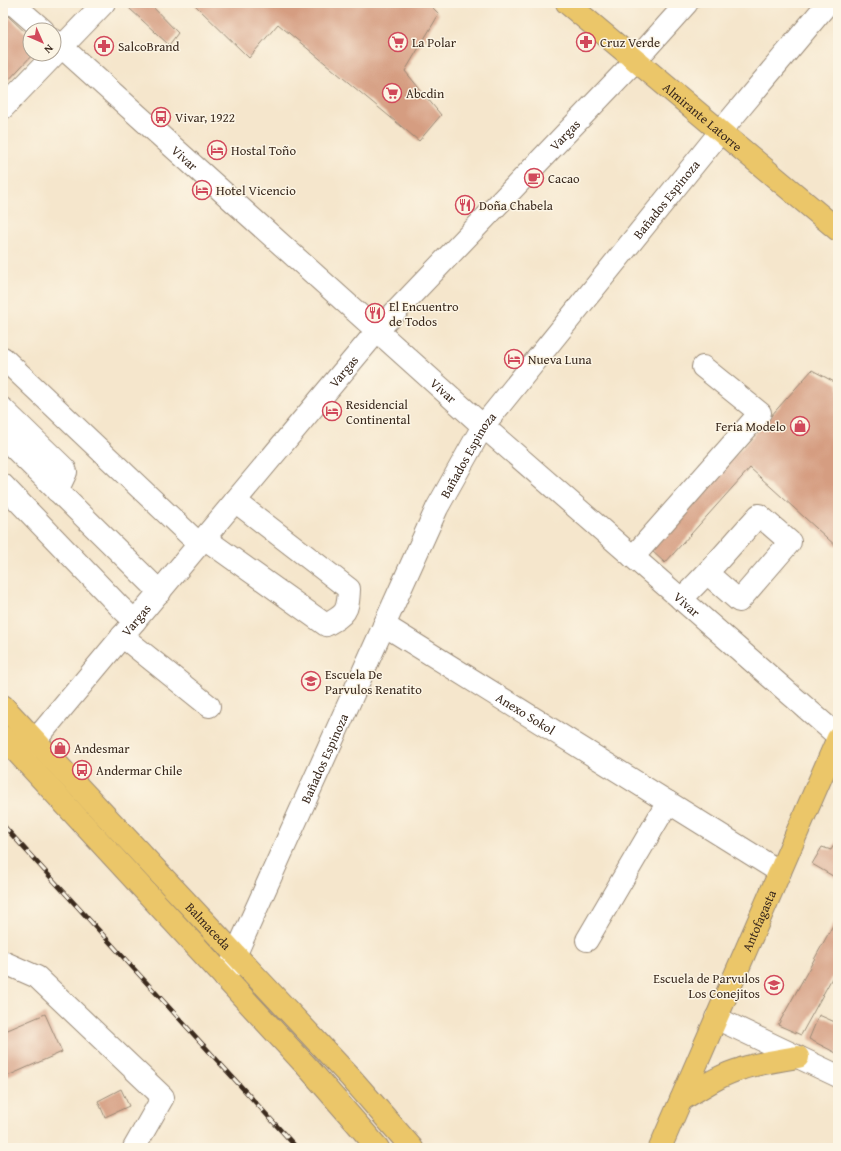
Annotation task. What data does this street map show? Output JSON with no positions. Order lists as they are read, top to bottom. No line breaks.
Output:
{"streets":{"main road":["Almirante Latorre","Antofagasta","Balmaceda"],"street":["Vargas","Vivar","Bañados Espinoza","Anexo Sokol"]},"crossings":[["Almirante Latorre","Vargas"],["Almirante Latorre","Bañados Espinoza"],["Vargas","Vivar"],["Vargas","Balmaceda"],["Vivar","Bañados Espinoza"],["Vivar","Antofagasta"],["Bañados Espinoza","Anexo Sokol"],["Bañados Espinoza","Balmaceda"],["Anexo Sokol","Antofagasta"]],"places":{"supermarket":["La Polar","Abcdin"],"pharmacy":["Cruz Verde","SalcoBrand"],"bus stop":["Vivar, 1922","Andermar Chile"],"hotel":["Hostal Toño","Hotel Vicencio","Nueva Luna","Residencial Continental"],"cafe":["Cacao"],"restaurant":["Doña Chabela","El Encuentro de Todos"],"shop":["Feria Modelo","Andesmar"],"school or university":["Escuela De Parvulos Renatito","Escuela de Parvulos Los Conejitos"]},"north":"bottom right"}
